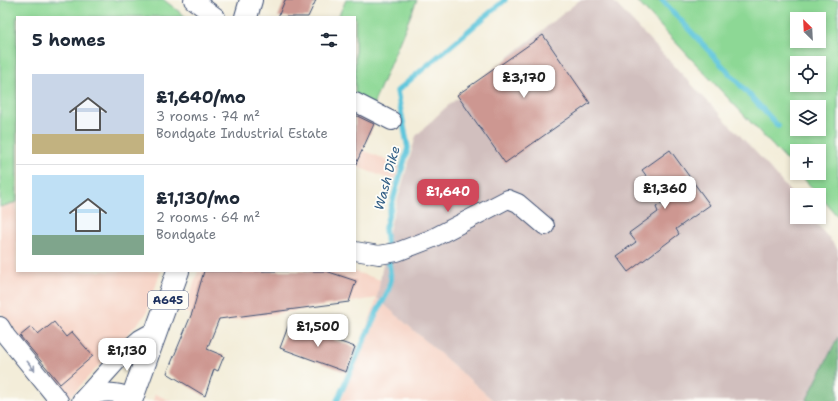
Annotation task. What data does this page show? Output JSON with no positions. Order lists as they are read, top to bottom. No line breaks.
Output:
{"streets":{"highway":["A645"]},"water":["Wash Dike"],"north":"top left","page":{"map_buttons":["+","−"],"heading":"5 homes","list":[{"name":"£1,640/mo","note":"3 rooms · 74 m² · Bondgate Industrial Estate"},{"name":"£1,130/mo","note":"2 rooms · 64 m² · Bondgate"}],"price":["£3,170","£1,360","£1,640","£1,500","£1,130"]}}
